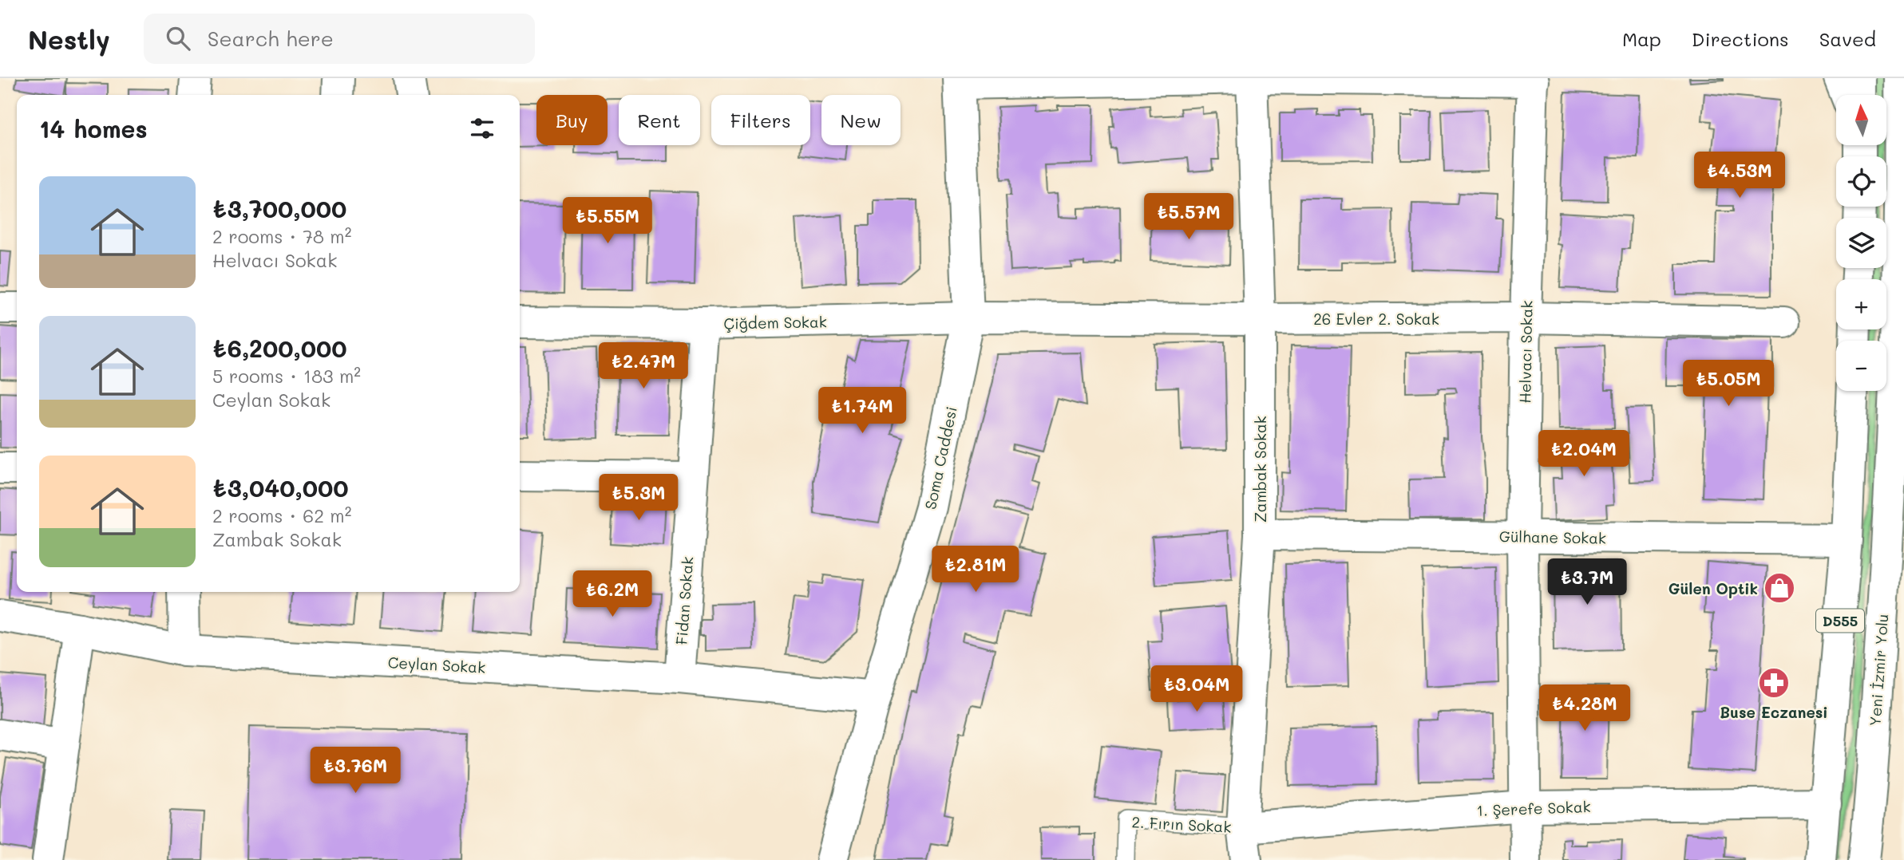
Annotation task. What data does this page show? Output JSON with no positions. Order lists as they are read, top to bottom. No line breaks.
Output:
{"streets":{"main road":["26 Evler 2. Sokak","Çiğdem Sokak","Helvacı Sokak","Soma Caddesi","Zambak Sokak","Gülhane Sokak","Fidan Sokak","D555","Ceylan Sokak","Yeni İzmir Yolu","1. Şerefe Sokak"],"lane":["2. Fırın Sokak"]},"crossings":[["26 Evler 2. Sokak","Çiğdem Sokak"],["26 Evler 2. Sokak","Helvacı Sokak"],["26 Evler 2. Sokak","Soma Caddesi"],["26 Evler 2. Sokak","Zambak Sokak"],["Çiğdem Sokak","Soma Caddesi"],["Çiğdem Sokak","Fidan Sokak"],["Helvacı Sokak","Gülhane Sokak"],["Helvacı Sokak","1. Şerefe Sokak"],["Soma Caddesi","Ceylan Sokak"],["Zambak Sokak","Gülhane Sokak"],["Zambak Sokak","1. Şerefe Sokak"],["Zambak Sokak","2. Fırın Sokak"],["Gülhane Sokak","D555"],["Fidan Sokak","Ceylan Sokak"],["D555","1. Şerefe Sokak"],["1. Şerefe Sokak","2. Fırın Sokak"]],"places":{"shop":["Gülen Optik"],"pharmacy":["Buse Eczanesi"]},"north":"top","page":{"header":"Nestly","search":"Search here","nav":["Map","Directions","Saved"],"map_buttons":["+","−"],"chip":["Buy","Rent","Filters","New"],"heading":"14 homes","price":["₺4.53M","₺5.57M","₺5.55M","₺2.47M","₺5.05M","₺1.74M","₺2.04M","₺5.3M","₺2.81M","₺3.7M","₺6.2M","₺3.04M","₺4.28M","₺3.76M"],"list":[{"name":"₺3,700,000","note":"2 rooms · 78 m² · Helvacı Sokak"},{"name":"₺6,200,000","note":"5 rooms · 183 m² · Ceylan Sokak"},{"name":"₺3,040,000","note":"2 rooms · 62 m² · Zambak Sokak"}]}}
